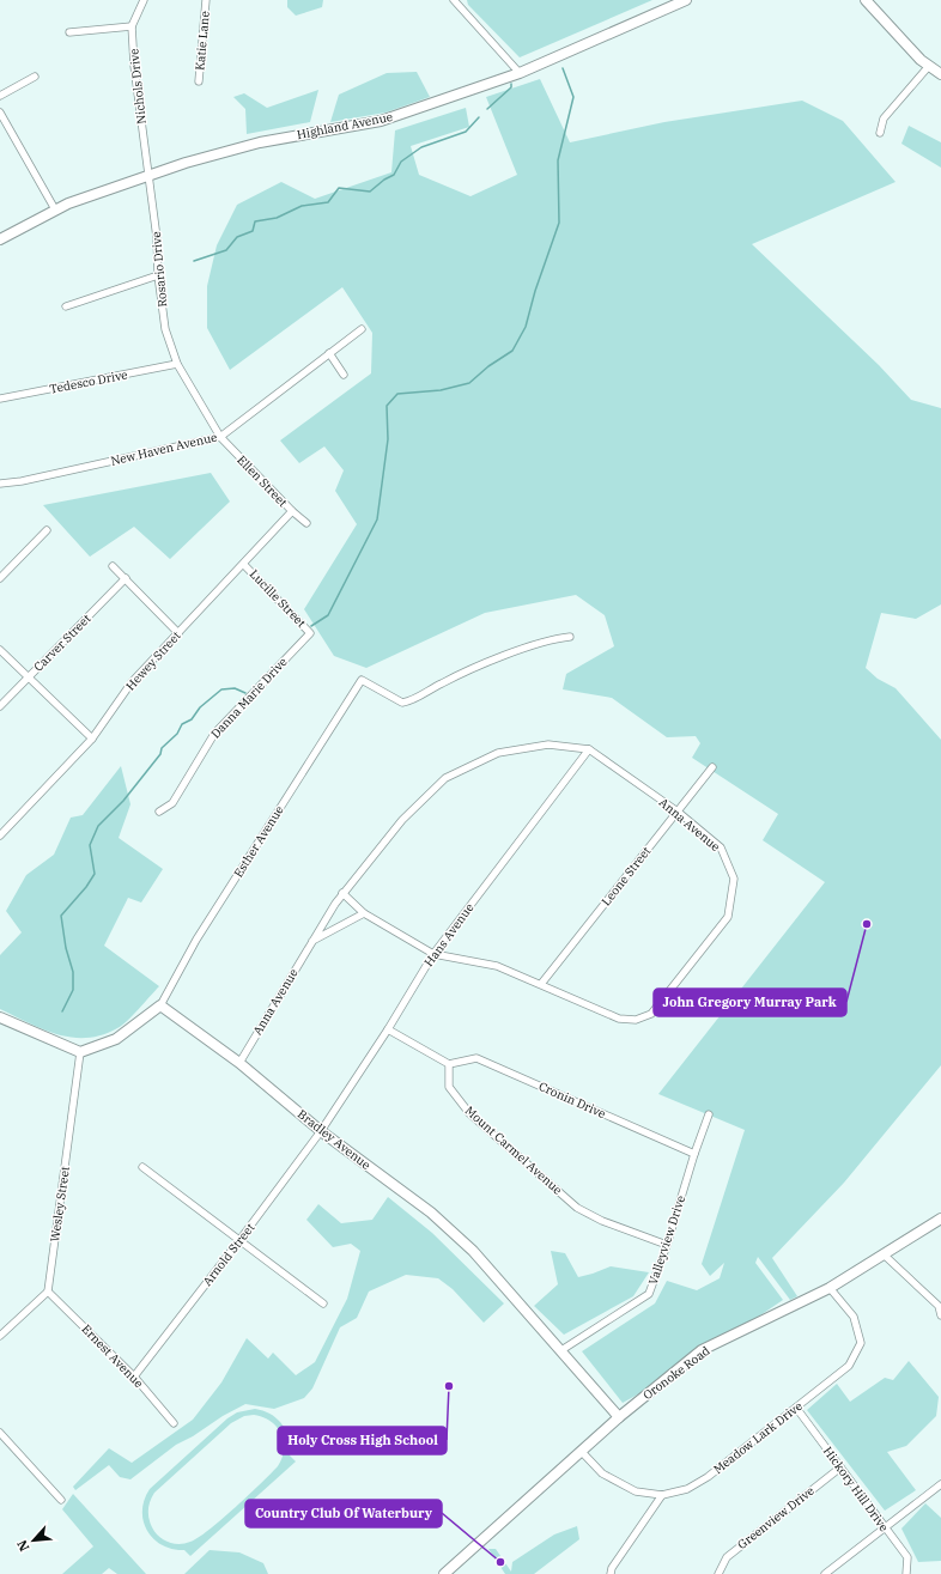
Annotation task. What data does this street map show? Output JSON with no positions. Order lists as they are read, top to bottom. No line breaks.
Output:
{"streets":{"street":["Katie Lane","Nichols Drive","Highland Avenue","Rosario Drive","Tedesco Drive","New Haven Avenue","Ellen Street","Lucille Street","Carver Street","Hewey Street","Danna Marie Drive","Anna Avenue","Esther Avenue","Leone Street","Hans Avenue","Cronin Drive","Bradley Avenue","Mount Carmel Avenue","Wesley Street","Valleyview Drive","Arnold Street","Ernest Avenue","Oronoke Road","Meadow Lark Drive","Hickory Hill Drive","Greenview Drive"]},"crossings":[["Nichols Drive","Highland Avenue"],["Nichols Drive","Rosario Drive"],["Highland Avenue","Rosario Drive"],["Rosario Drive","Tedesco Drive"],["Rosario Drive","New Haven Avenue"],["Rosario Drive","Ellen Street"],["New Haven Avenue","Ellen Street"],["Ellen Street","Hewey Street"],["Lucille Street","Hewey Street"],["Lucille Street","Danna Marie Drive"],["Anna Avenue","Leone Street"],["Anna Avenue","Hans Avenue"],["Anna Avenue","Bradley Avenue"],["Esther Avenue","Bradley Avenue"],["Hans Avenue","Bradley Avenue"],["Hans Avenue","Arnold Street"],["Cronin Drive","Mount Carmel Avenue"],["Cronin Drive","Valleyview Drive"],["Bradley Avenue","Valleyview Drive"],["Bradley Avenue","Arnold Street"],["Bradley Avenue","Oronoke Road"],["Mount Carmel Avenue","Valleyview Drive"],["Wesley Street","Ernest Avenue"],["Arnold Street","Ernest Avenue"],["Oronoke Road","Meadow Lark Drive"],["Meadow Lark Drive","Hickory Hill Drive"],["Hickory Hill Drive","Greenview Drive"]],"places":["John Gregory Murray Park","Holy Cross High School","Country Club Of Waterbury"],"north":"bottom left"}
